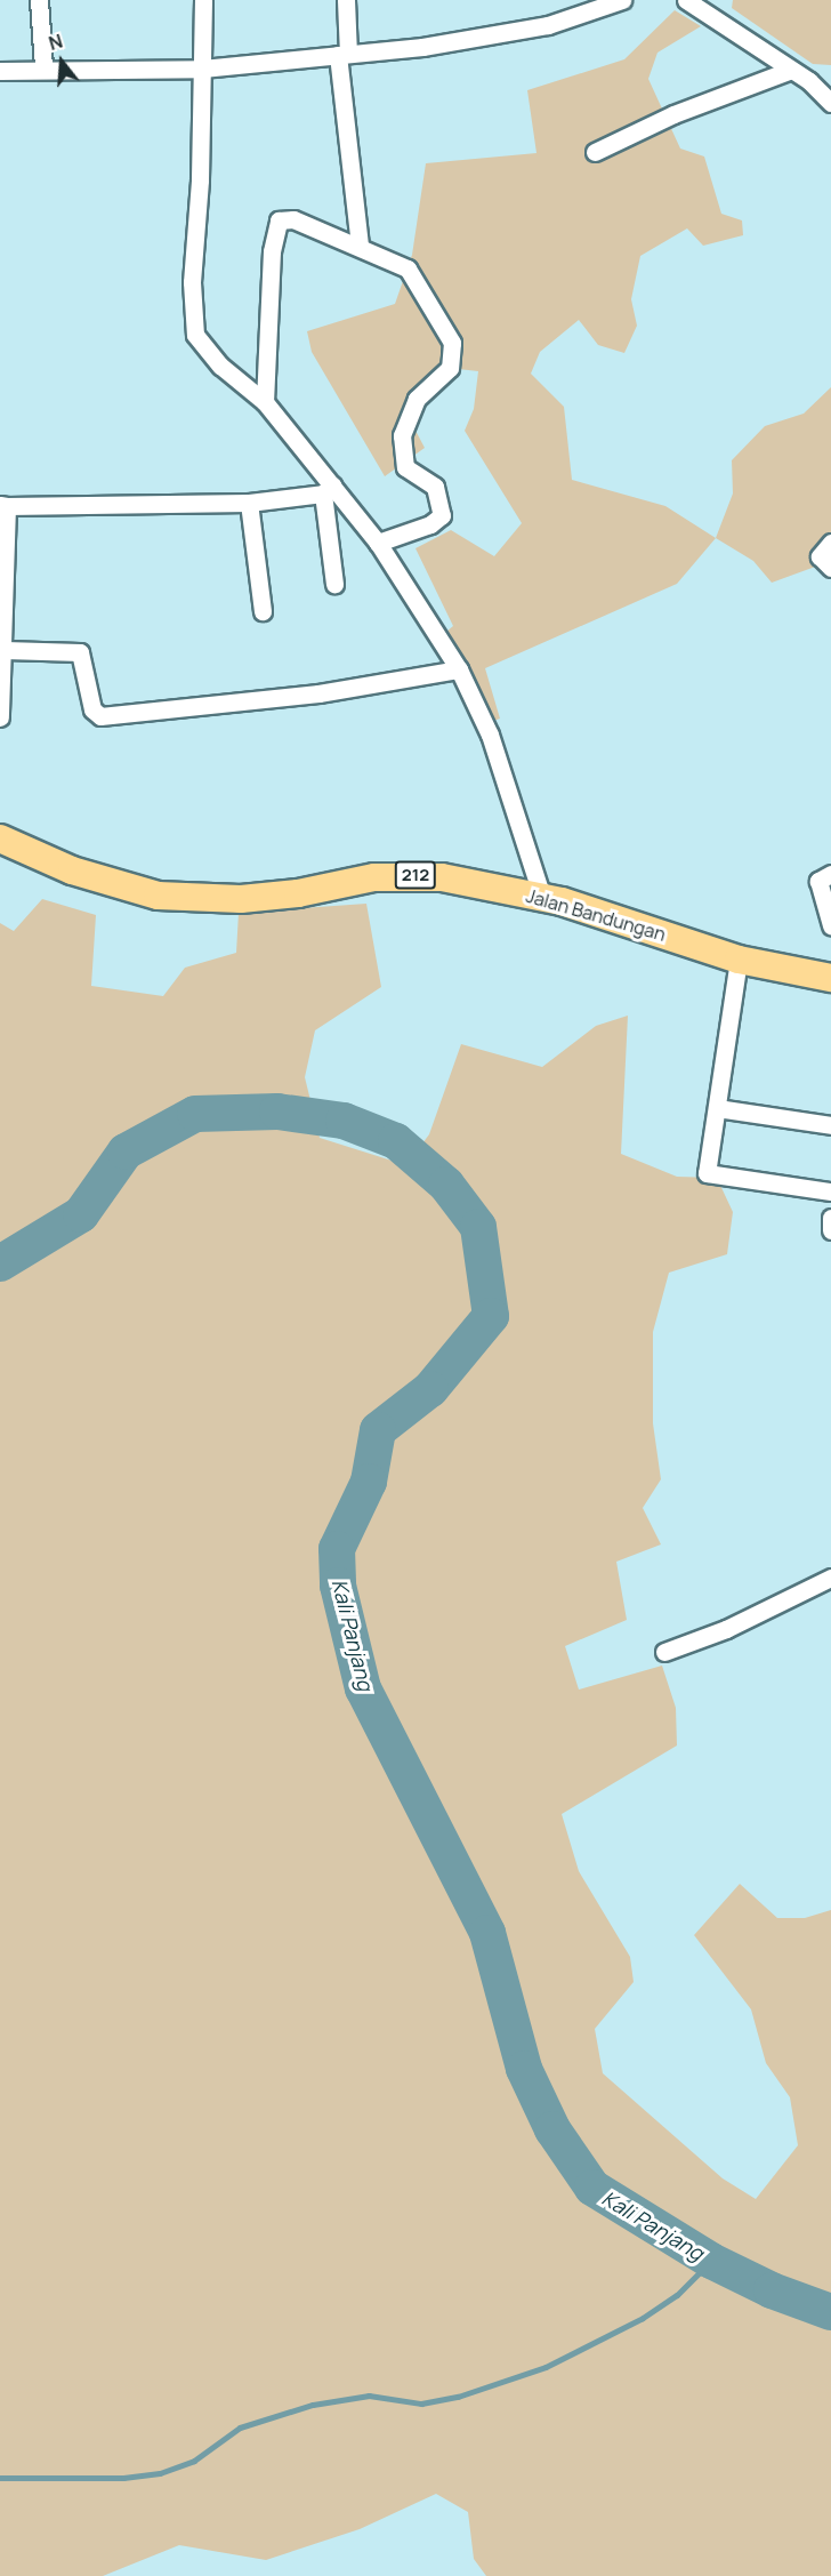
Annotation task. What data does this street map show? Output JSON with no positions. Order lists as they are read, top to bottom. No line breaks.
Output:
{"streets":{"main road":["212","Jalan Bandungan"]},"water":["Kali Panjang"],"north":"top"}
